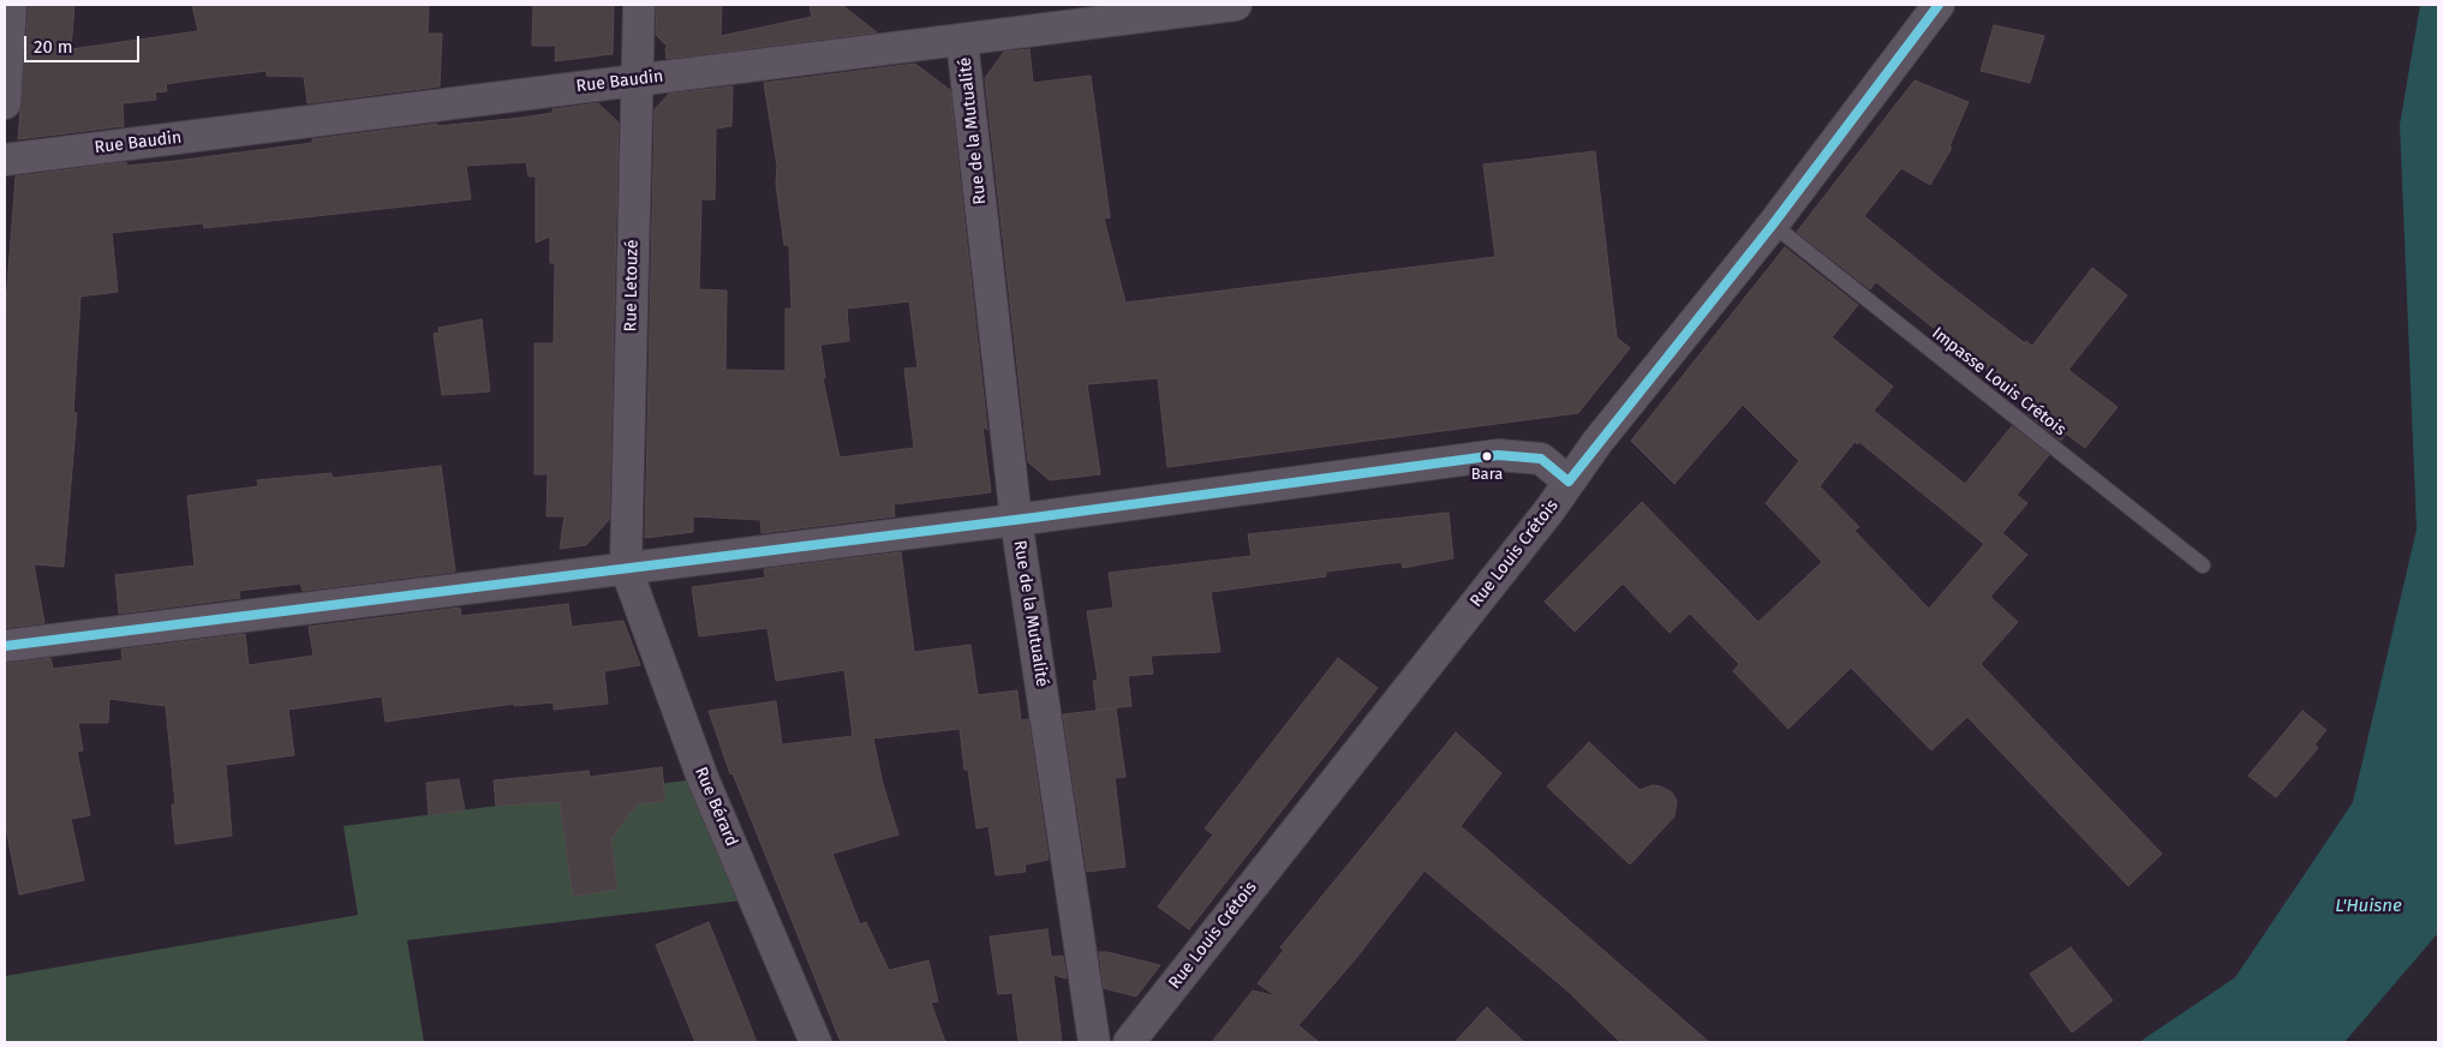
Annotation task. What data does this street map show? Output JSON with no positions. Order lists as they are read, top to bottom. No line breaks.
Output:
{"streets":{"street":["Rue Baudin","Rue de la Mutualité","Rue Letouzé","Rue Louis Crétois","Rue Bérard"],"lane":["Impasse Louis Crétois"]},"crossings":[["Rue Baudin","Rue de la Mutualité"],["Rue Baudin","Rue Letouzé"],["Rue Letouzé","Rue Bérard"],["Impasse Louis Crétois","Rue Louis Crétois"]],"water":["L'Huisne"],"places":["Bara"],"scale_bar":"20 m"}
